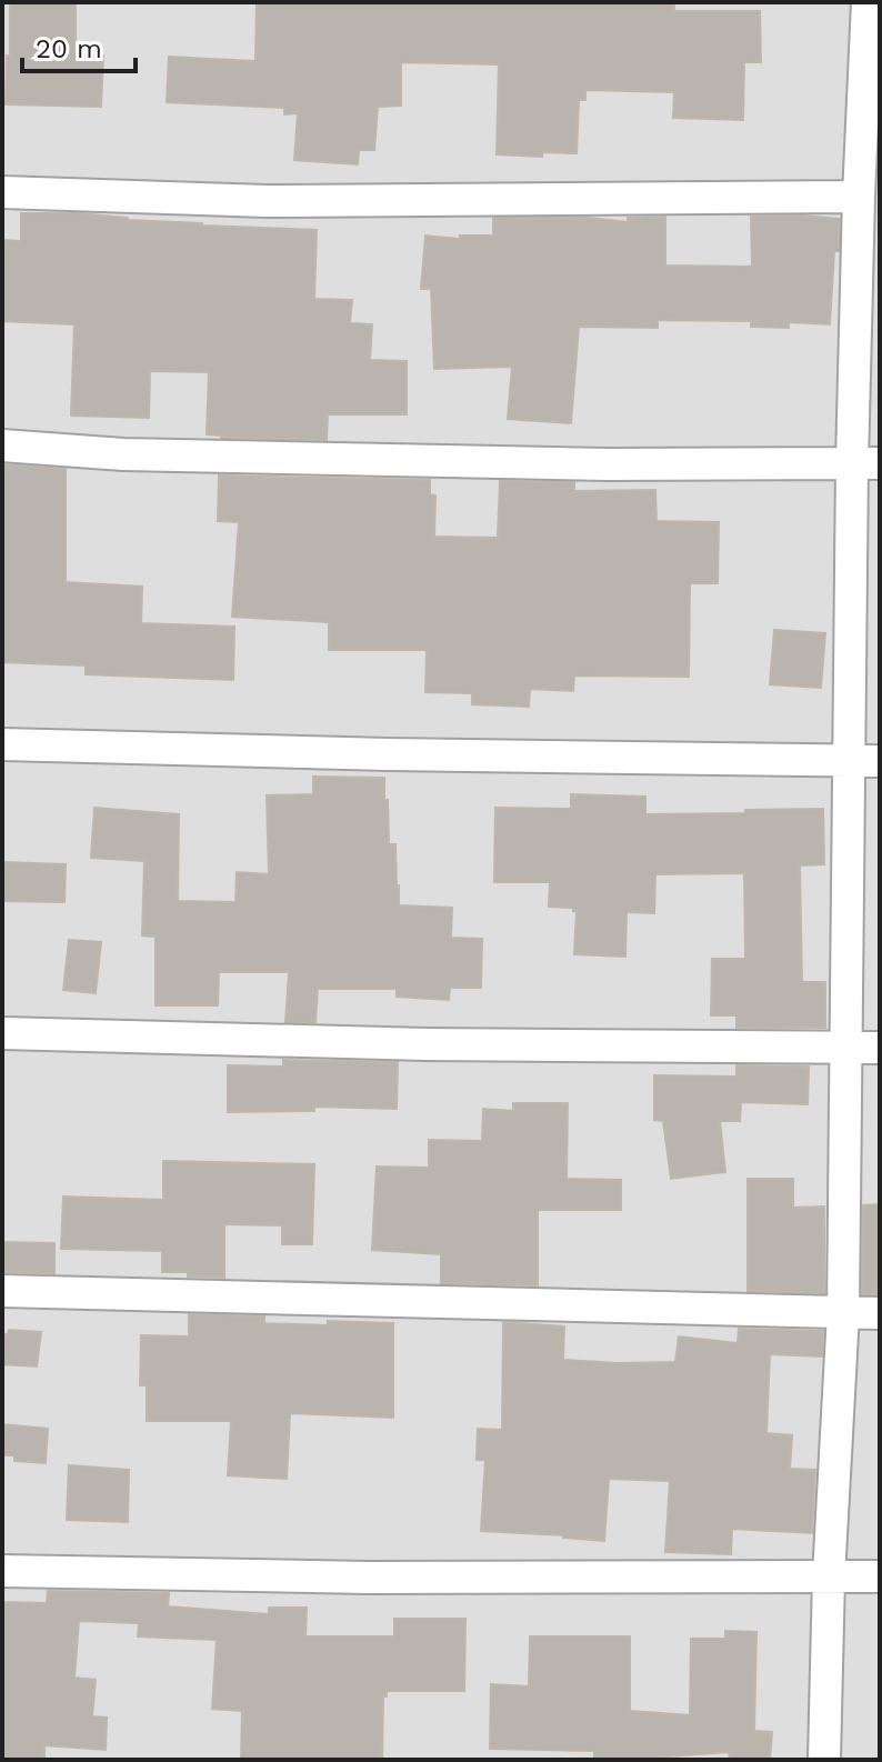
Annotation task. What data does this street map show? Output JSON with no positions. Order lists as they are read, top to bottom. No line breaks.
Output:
{"scale_bar":"20 m"}
